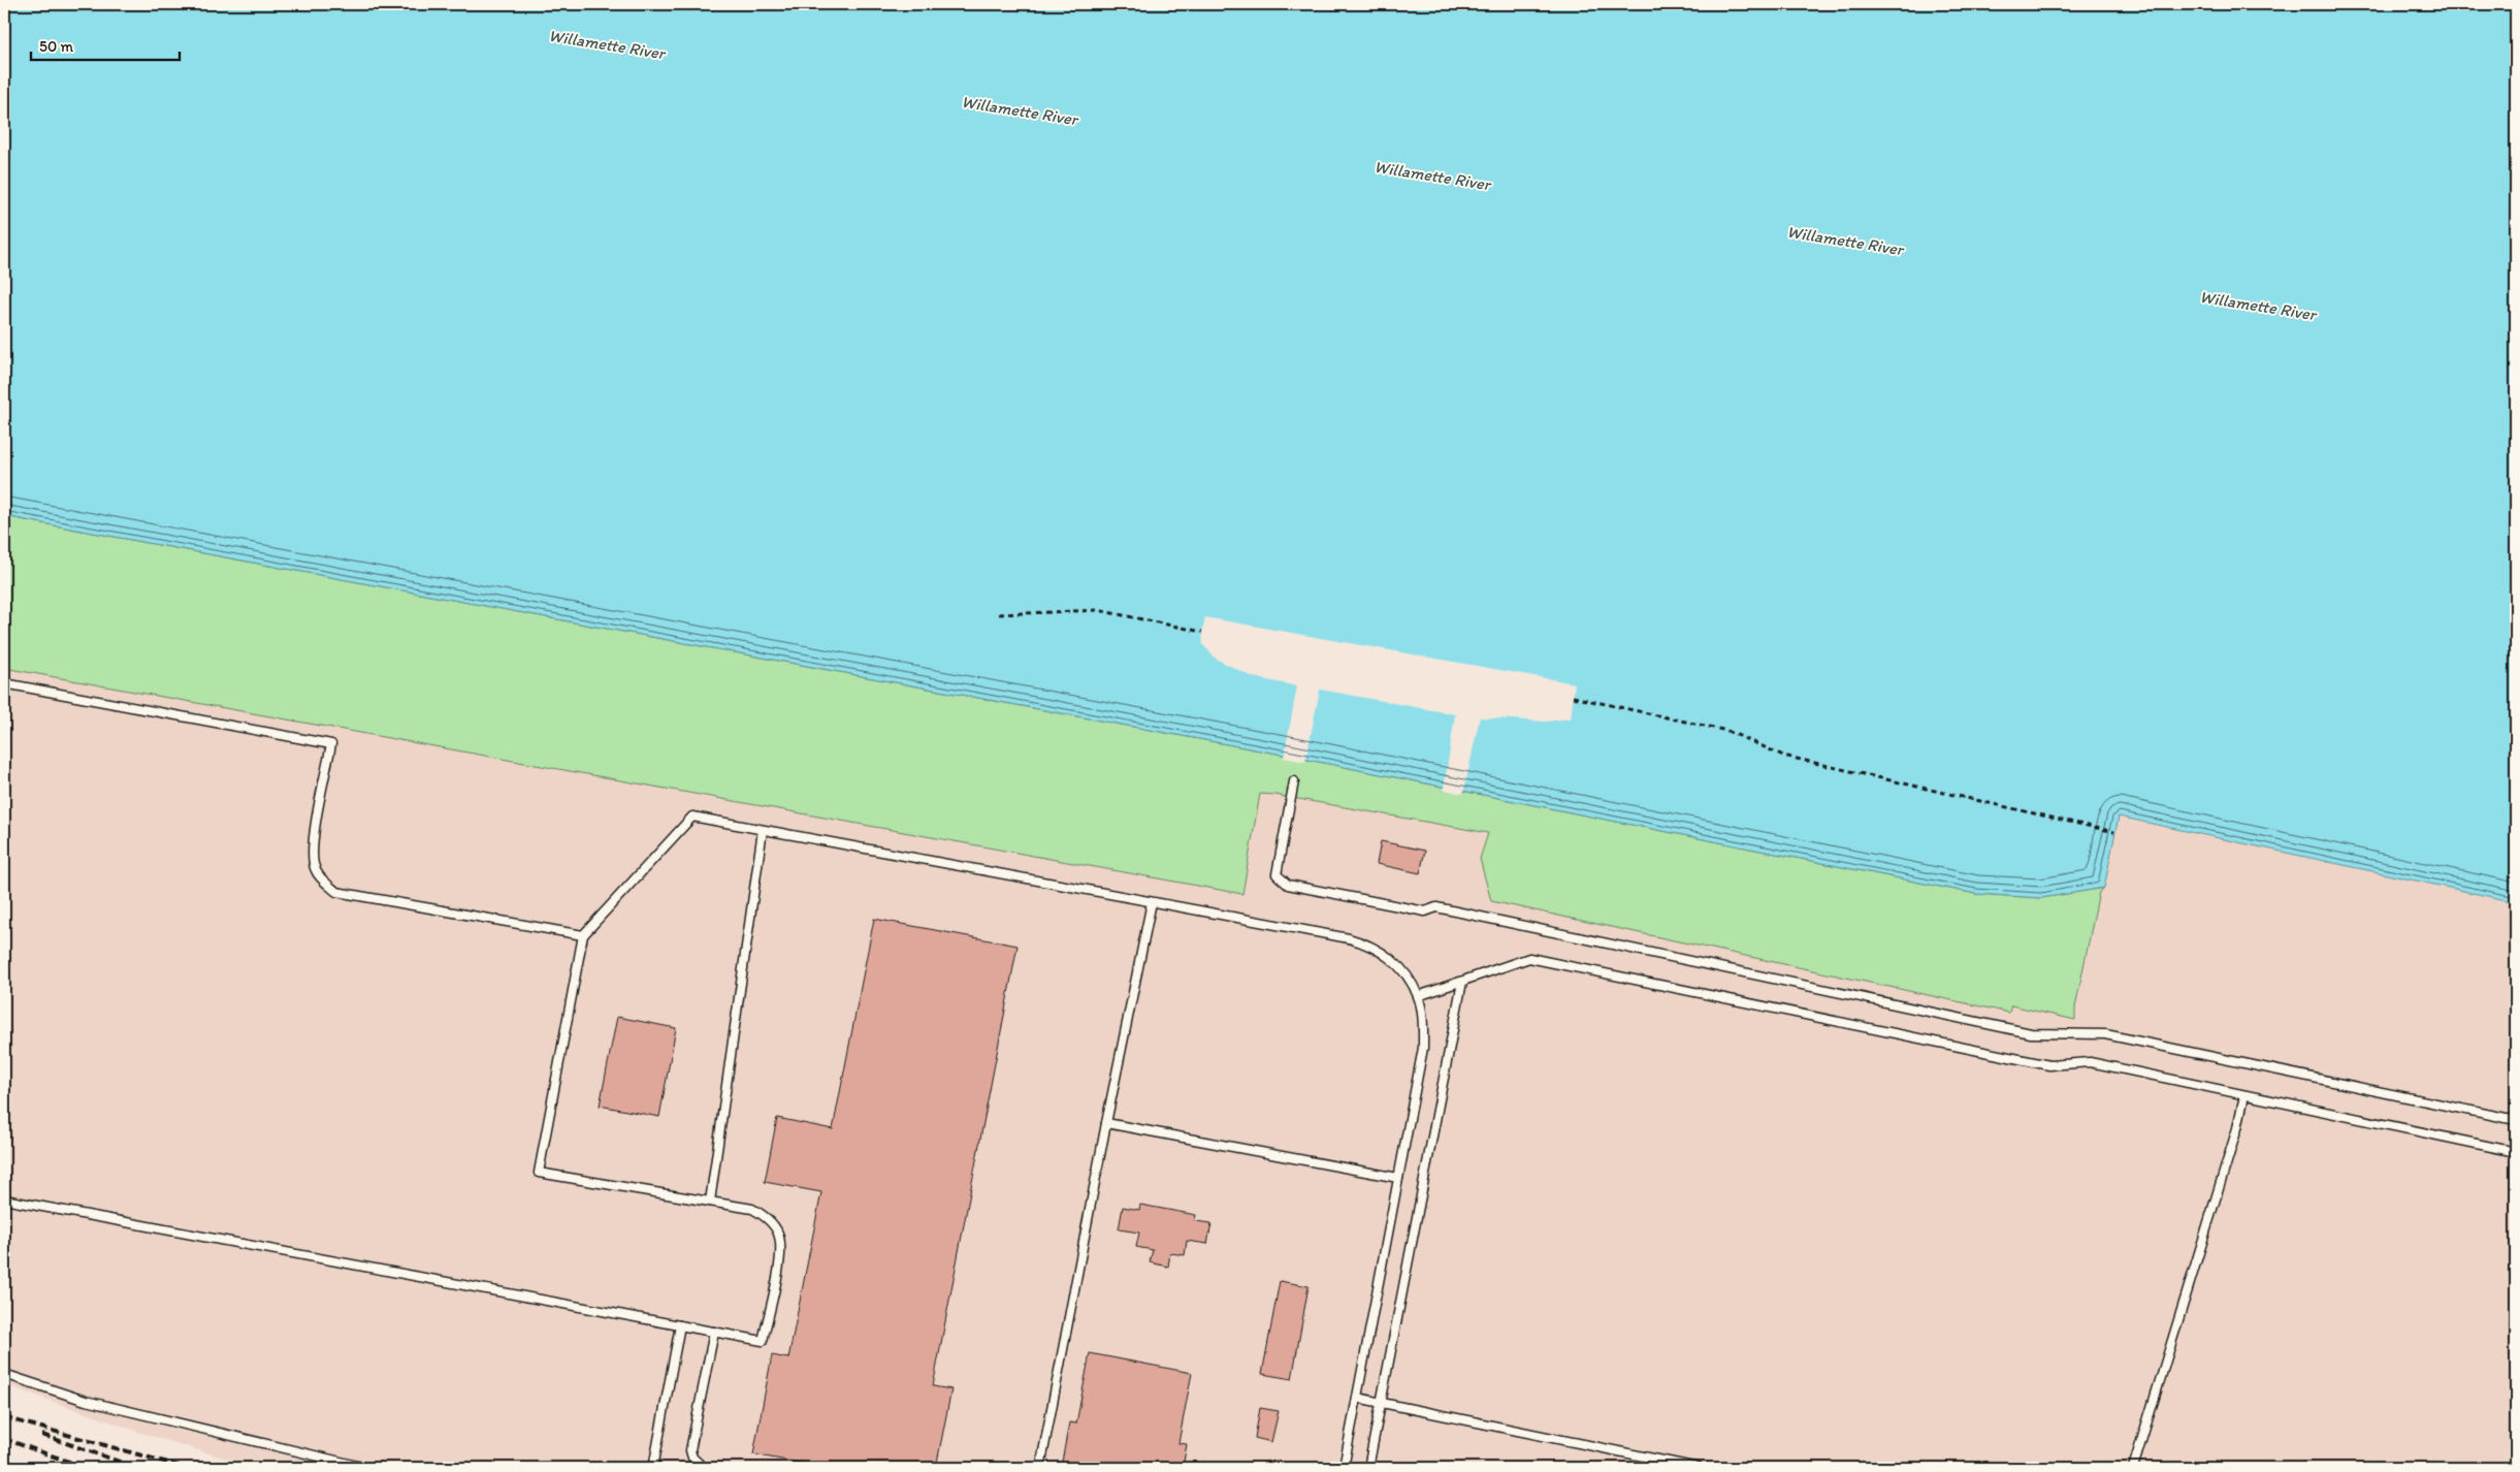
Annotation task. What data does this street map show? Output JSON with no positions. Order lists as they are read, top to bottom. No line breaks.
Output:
{"water":["Willamette River"],"scale_bar":"50 m"}
